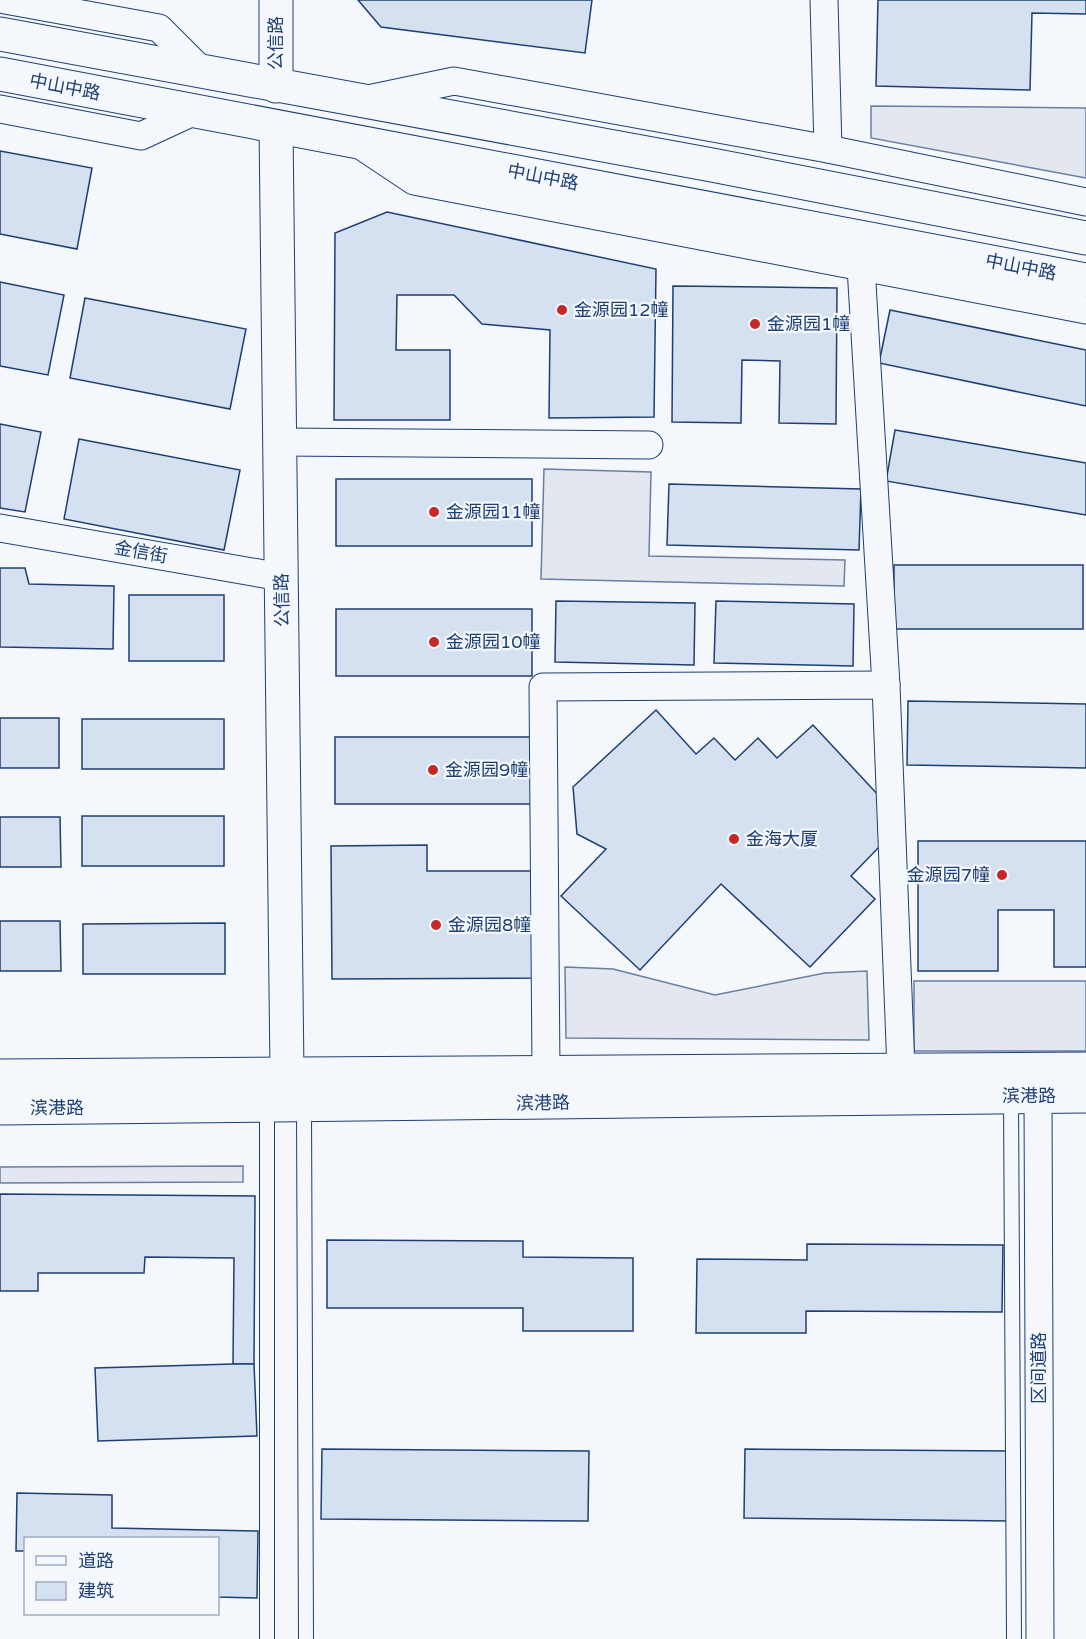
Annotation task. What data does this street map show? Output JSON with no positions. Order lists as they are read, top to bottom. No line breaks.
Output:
{"streets":{"street":["公信路","中山中路","金信街","滨港路","区间道路"]},"crossings":[["公信路","中山中路"],["公信路","金信街"],["公信路","滨港路"],["滨港路","区间道路"]],"places":["金源园12幢","金源园1幢","金源园11幢","金源园10幢","金源园9幢","金海大厦","金源园7幢","金源园8幢"],"legend":["道路","建筑"]}
